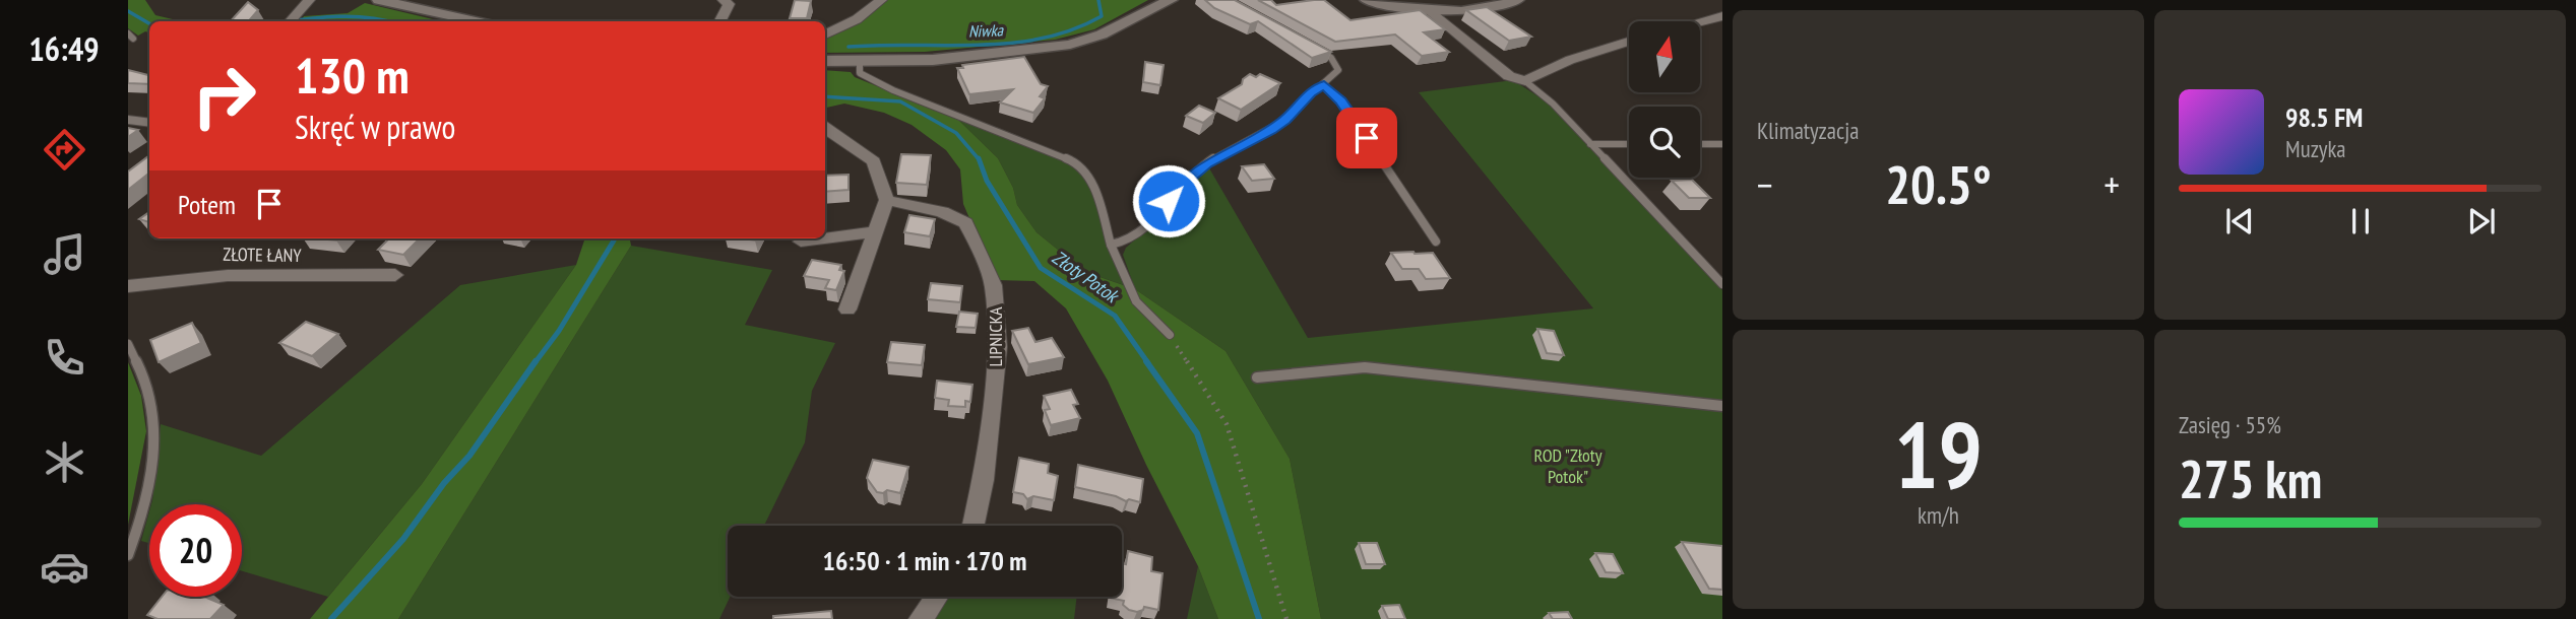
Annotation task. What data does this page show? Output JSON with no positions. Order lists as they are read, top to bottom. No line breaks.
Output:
{"streets":{"street":["ZŁOTE ŁANY","LIPNICKA"]},"water":["Niwka","Złoty Potok"],"parks":["ROD \"Złoty Potok\""],"north":"top","page":{"tabs":"16:49","tile":["Klimatyzacja",["19","km/h"],["Zasięg · 55%","275 km"]],"turn":["130 m","Skręć w prawo"],"song":["98.5 FM","Muzyka"],"heat":["−","20.5°","+"],"then":"Potem","limit":"20","trip":"16:50 · 1 min · 170 m"}}
